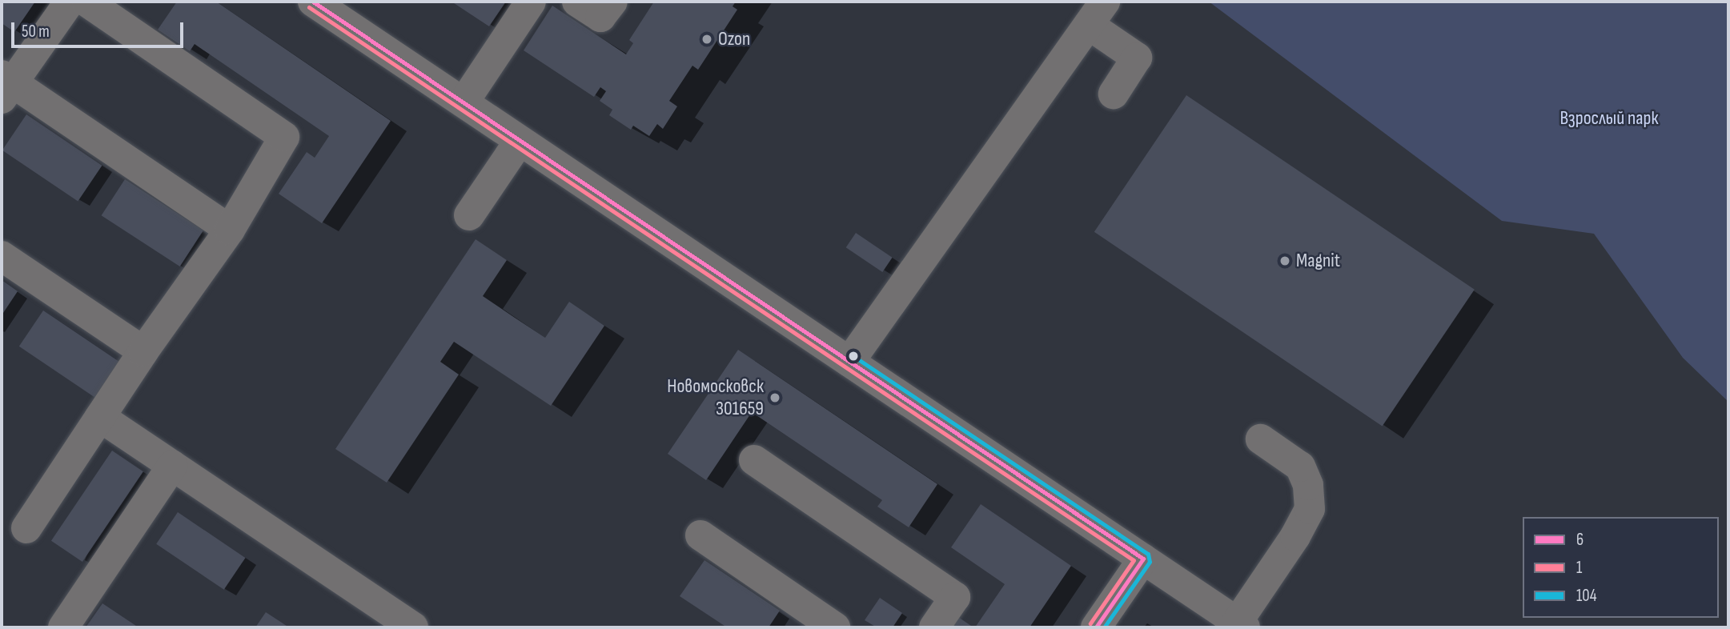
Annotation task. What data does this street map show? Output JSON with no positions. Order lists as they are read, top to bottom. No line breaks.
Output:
{"parks":["Взрослый парк"],"places":["Ozon","Magnit","Новомосковск 301659"],"lines":["transit line 6","transit line 1","transit line 104"],"legend":["6","1","104"],"scale_bar":"50 m"}
